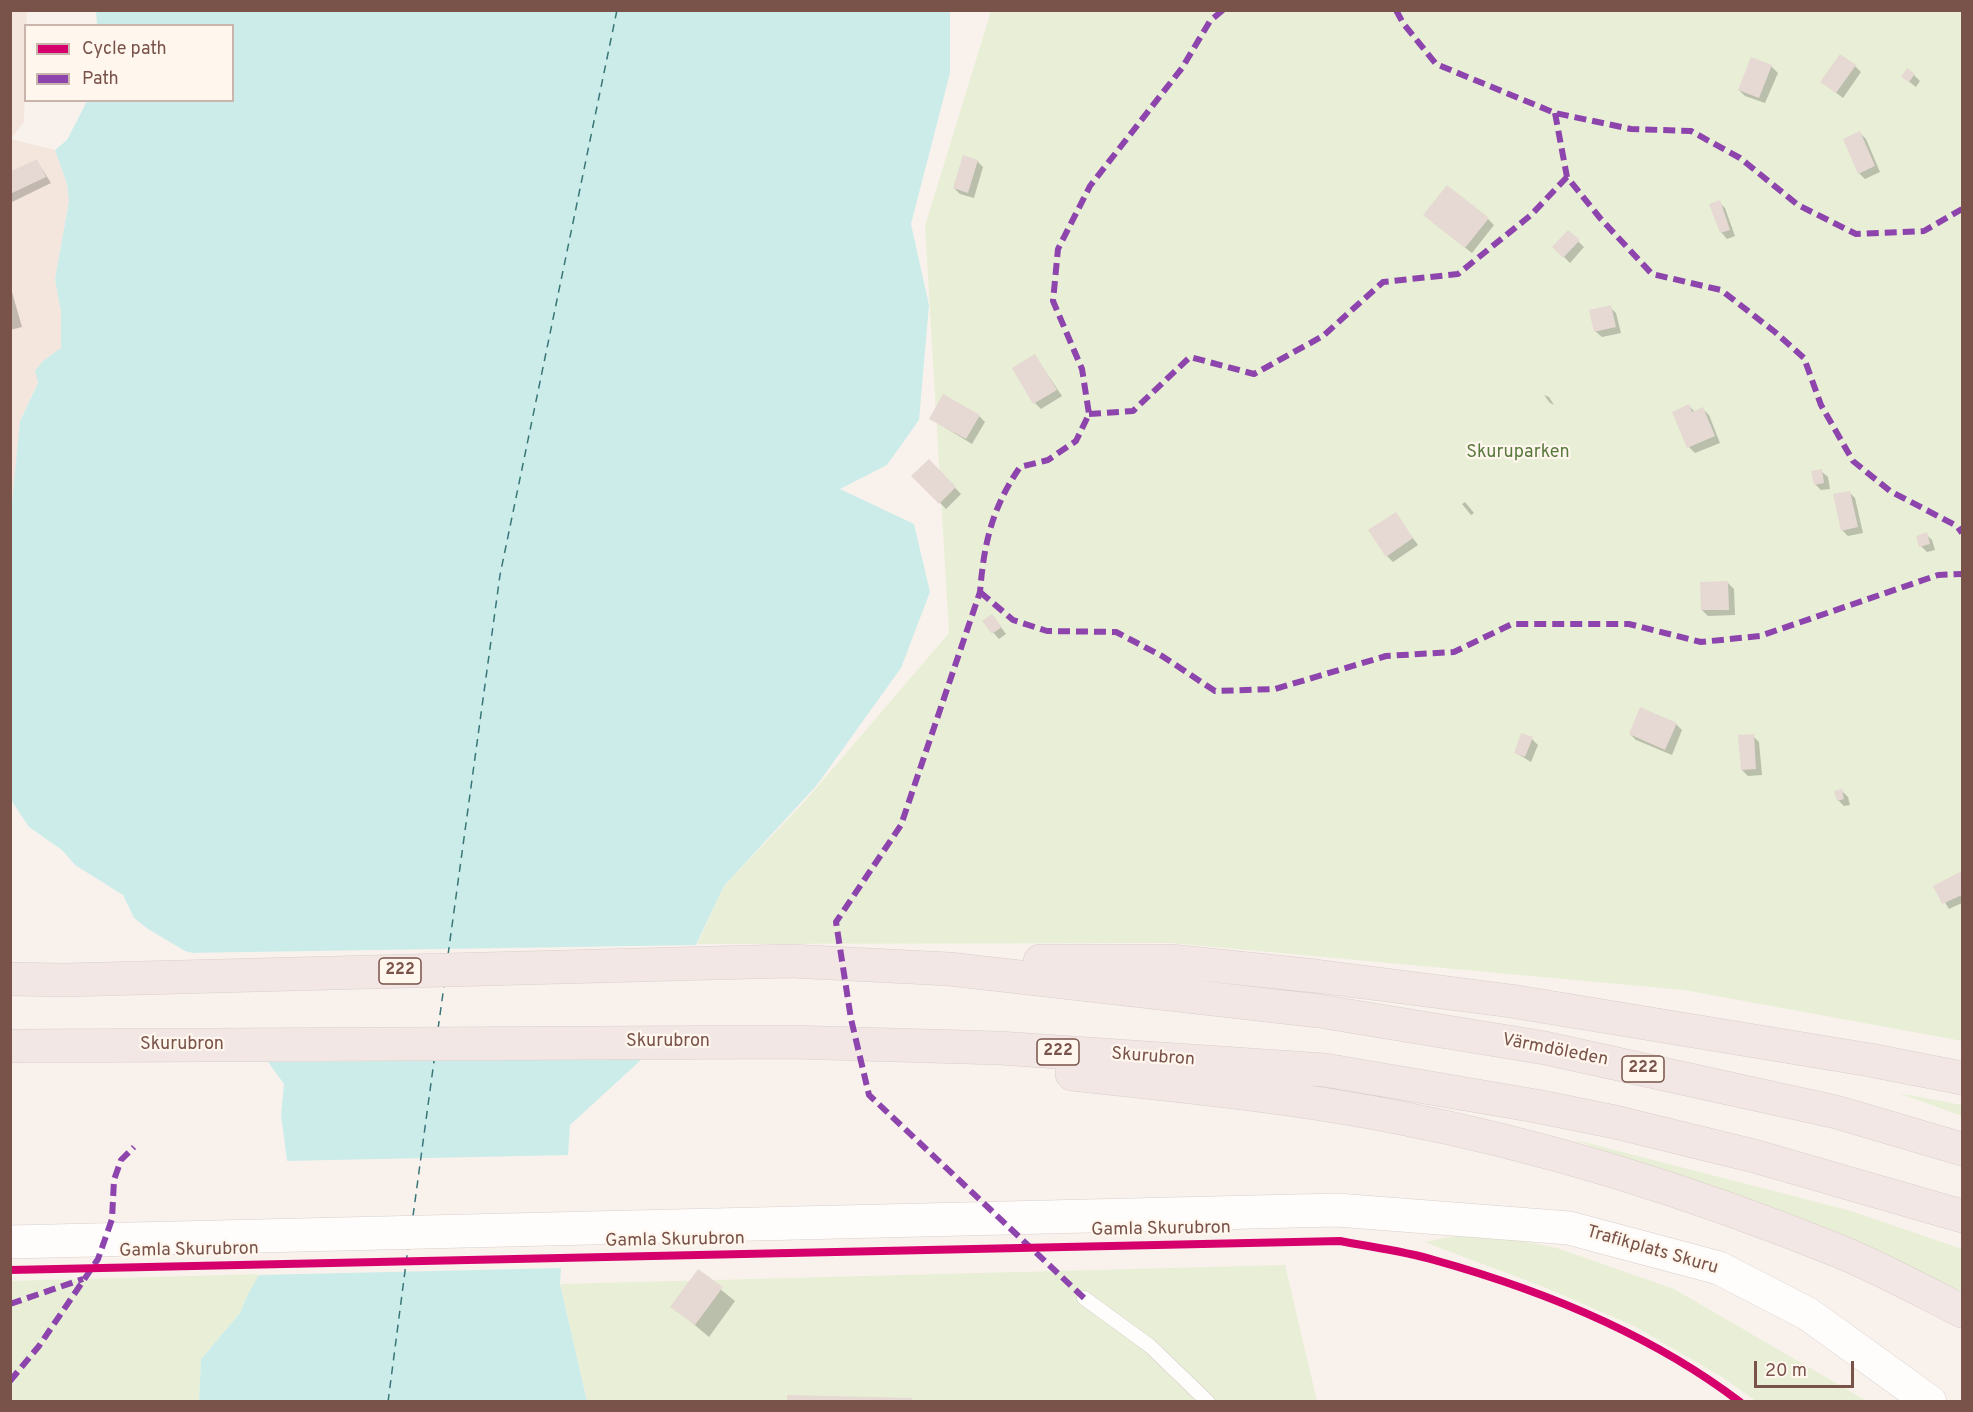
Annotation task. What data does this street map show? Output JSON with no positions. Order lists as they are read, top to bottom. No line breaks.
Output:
{"streets":{"highway":["222","Skurubron","Värmdöleden"],"main road":["Gamla Skurubron","Trafikplats Skuru"]},"crossings":[["222","Värmdöleden"],["Gamla Skurubron","Trafikplats Skuru"]],"parks":["Skuruparken"],"legend":["Cycle path","Path"],"scale_bar":"20 m"}
